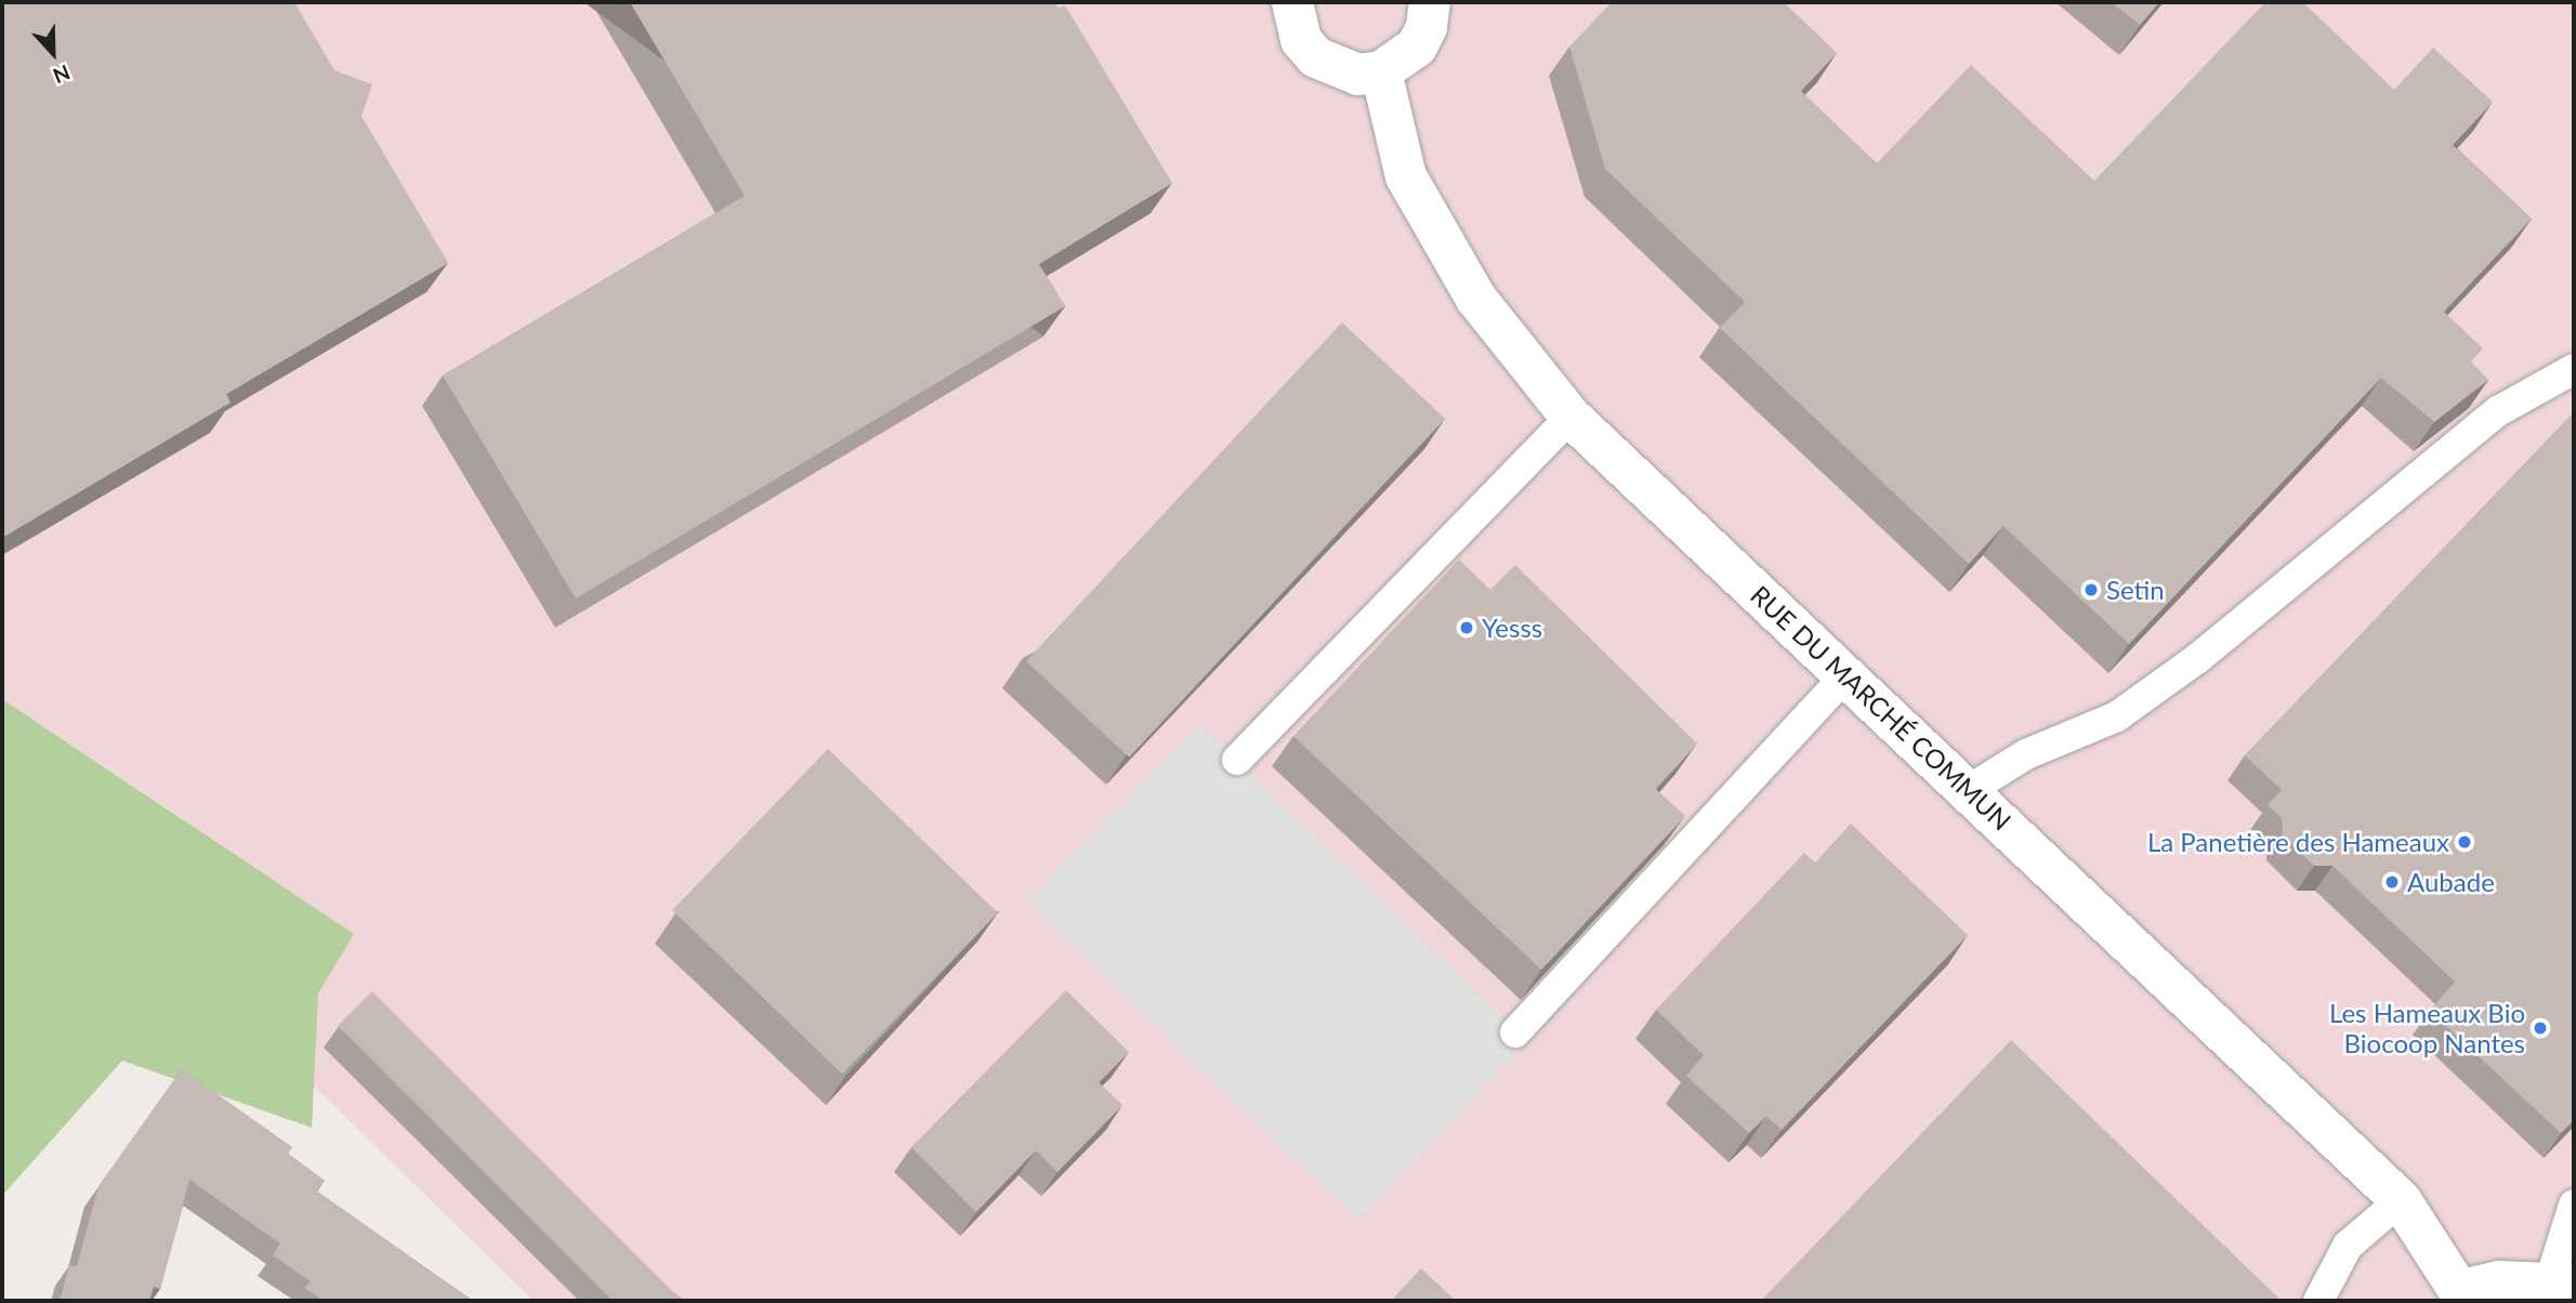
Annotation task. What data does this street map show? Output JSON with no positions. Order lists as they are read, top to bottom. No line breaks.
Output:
{"streets":{"street":["RUE DU MARCHÉ COMMUN"]},"places":["Setin","Yesss","La Panetière des Hameaux","Aubade","Les Hameaux Bio Biocoop Nantes"],"north":"bottom"}
